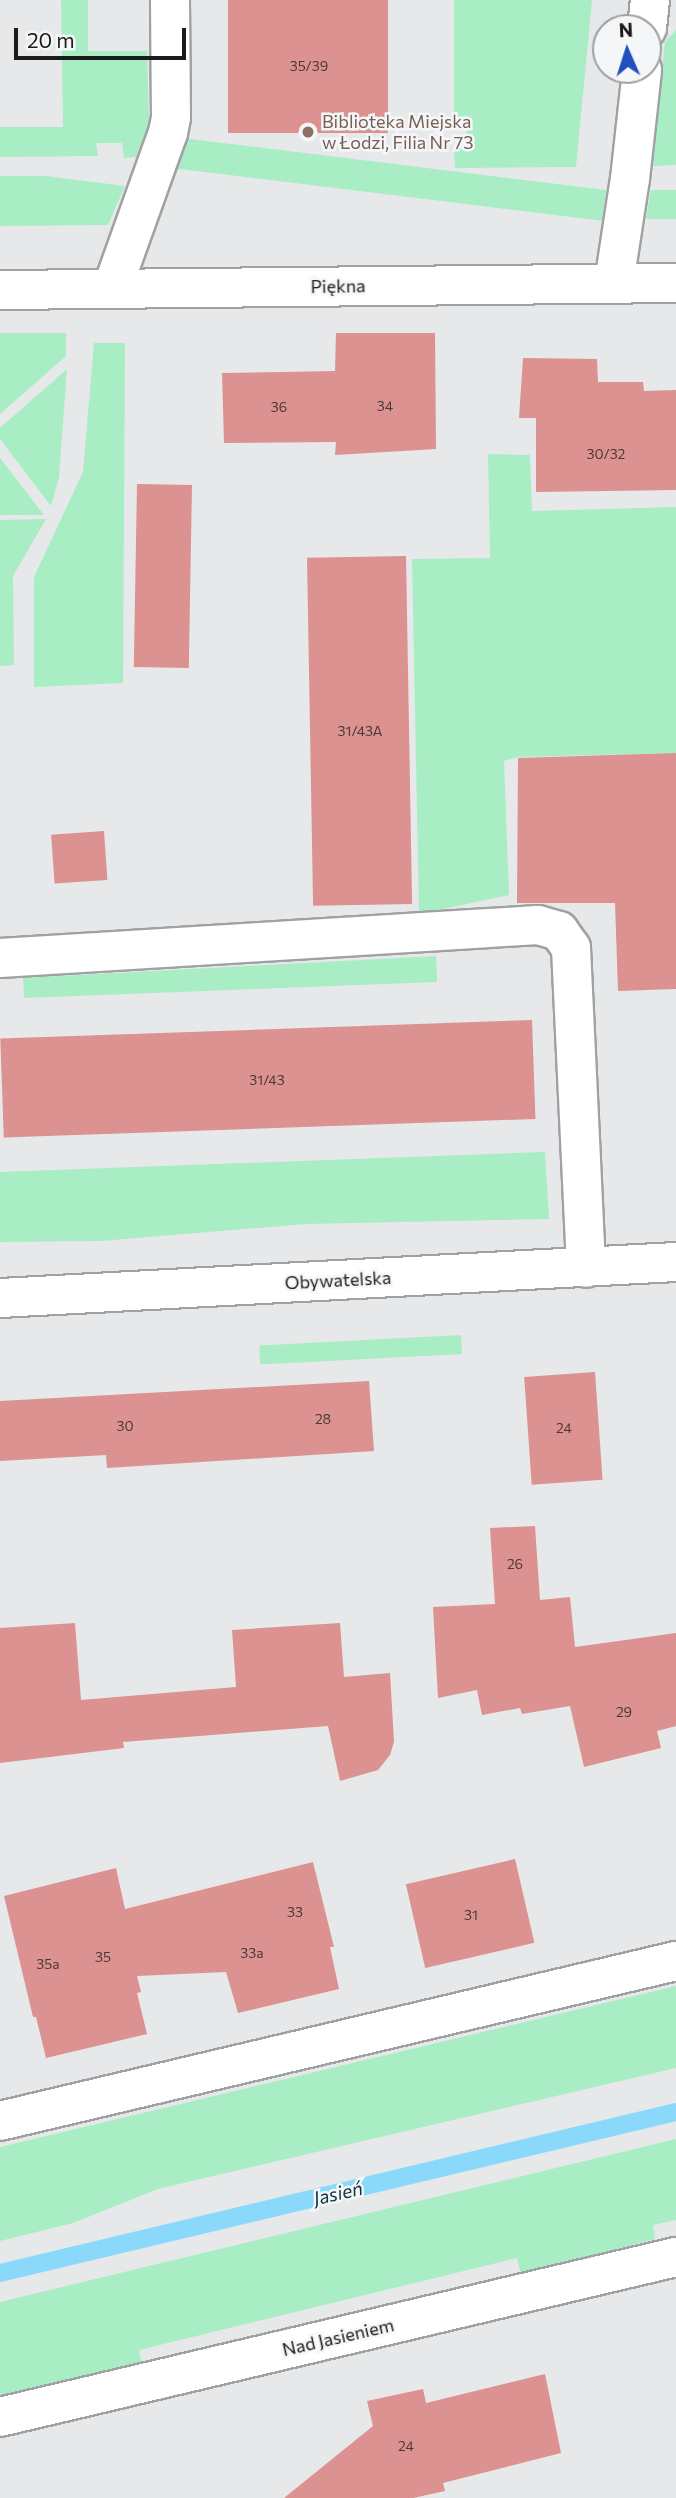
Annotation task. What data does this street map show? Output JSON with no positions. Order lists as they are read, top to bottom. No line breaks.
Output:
{"streets":{"street":["Piękna","Obywatelska","Nad Jasieniem"]},"water":["Jasień"],"places":["Biblioteka Miejska w Łodzi, Filia Nr 73"],"house_numbers":["35/39","34","36","30/32","31/43A","31/43","28","30","24","26","29","33","31","33a","35","35a","24"],"scale_bar":"20 m","north":"top"}
